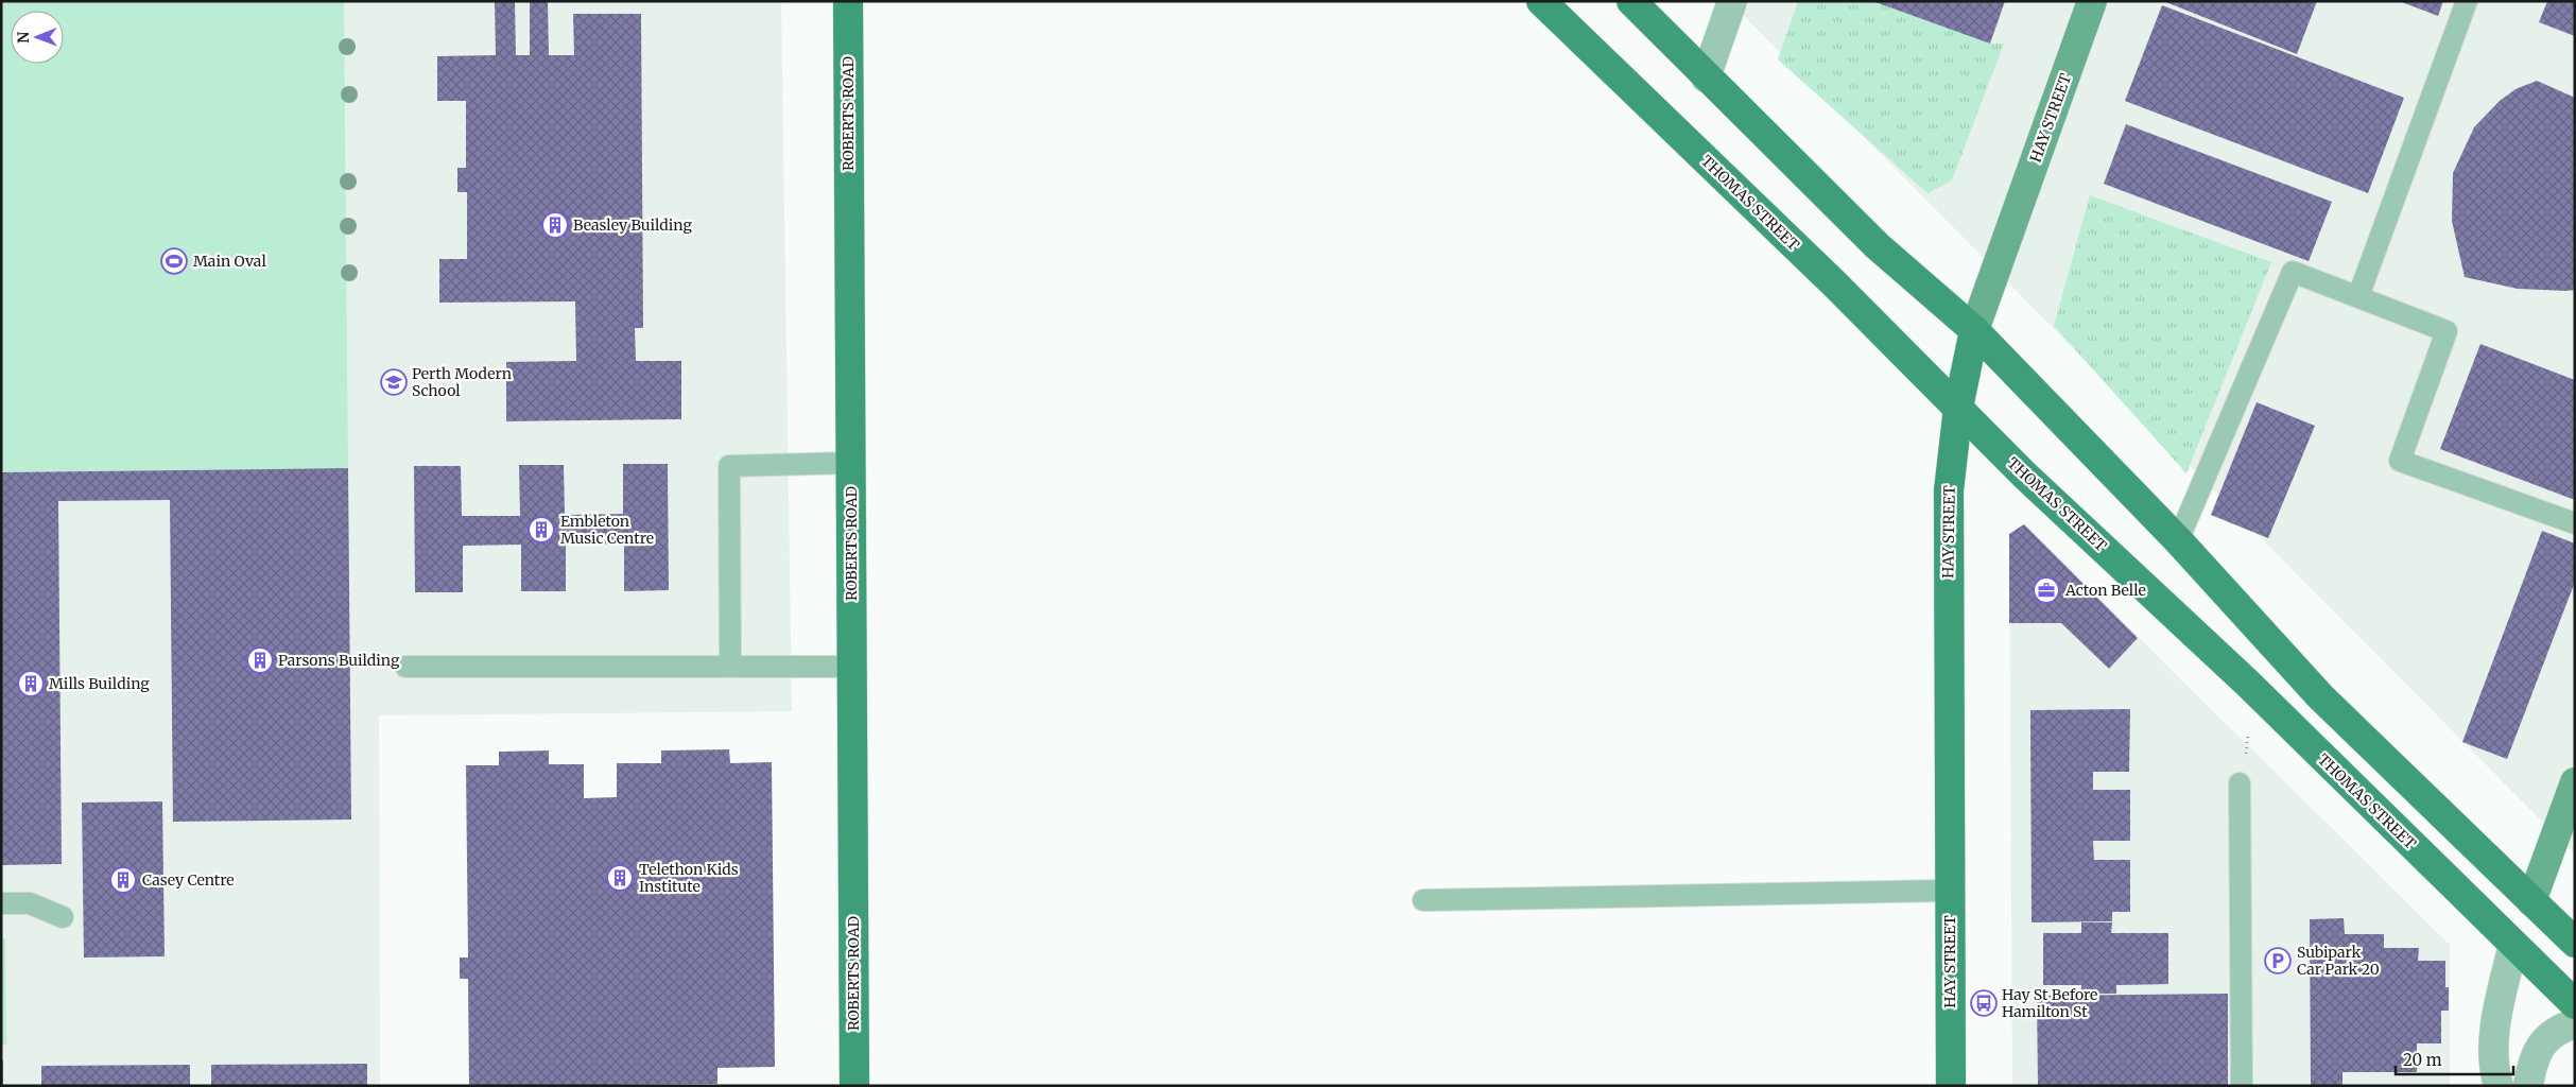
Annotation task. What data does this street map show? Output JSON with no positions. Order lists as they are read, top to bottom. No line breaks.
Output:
{"streets":{"main road":["ROBERTS ROAD","HAY STREET","THOMAS STREET"]},"crossings":[["HAY STREET","THOMAS STREET"]],"places":{"building":["Beasley Building","Embleton Music Centre","Parsons Building","Mills Building","Telethon Kids Institute","Casey Centre"],"sports":["Main Oval"],"school or university":["Perth Modern School"],"office":["Acton Belle"],"parking":["Subipark Car Park 20"],"bus stop":["Hay St Before Hamilton St"]},"scale_bar":"20 m","north":"left"}
